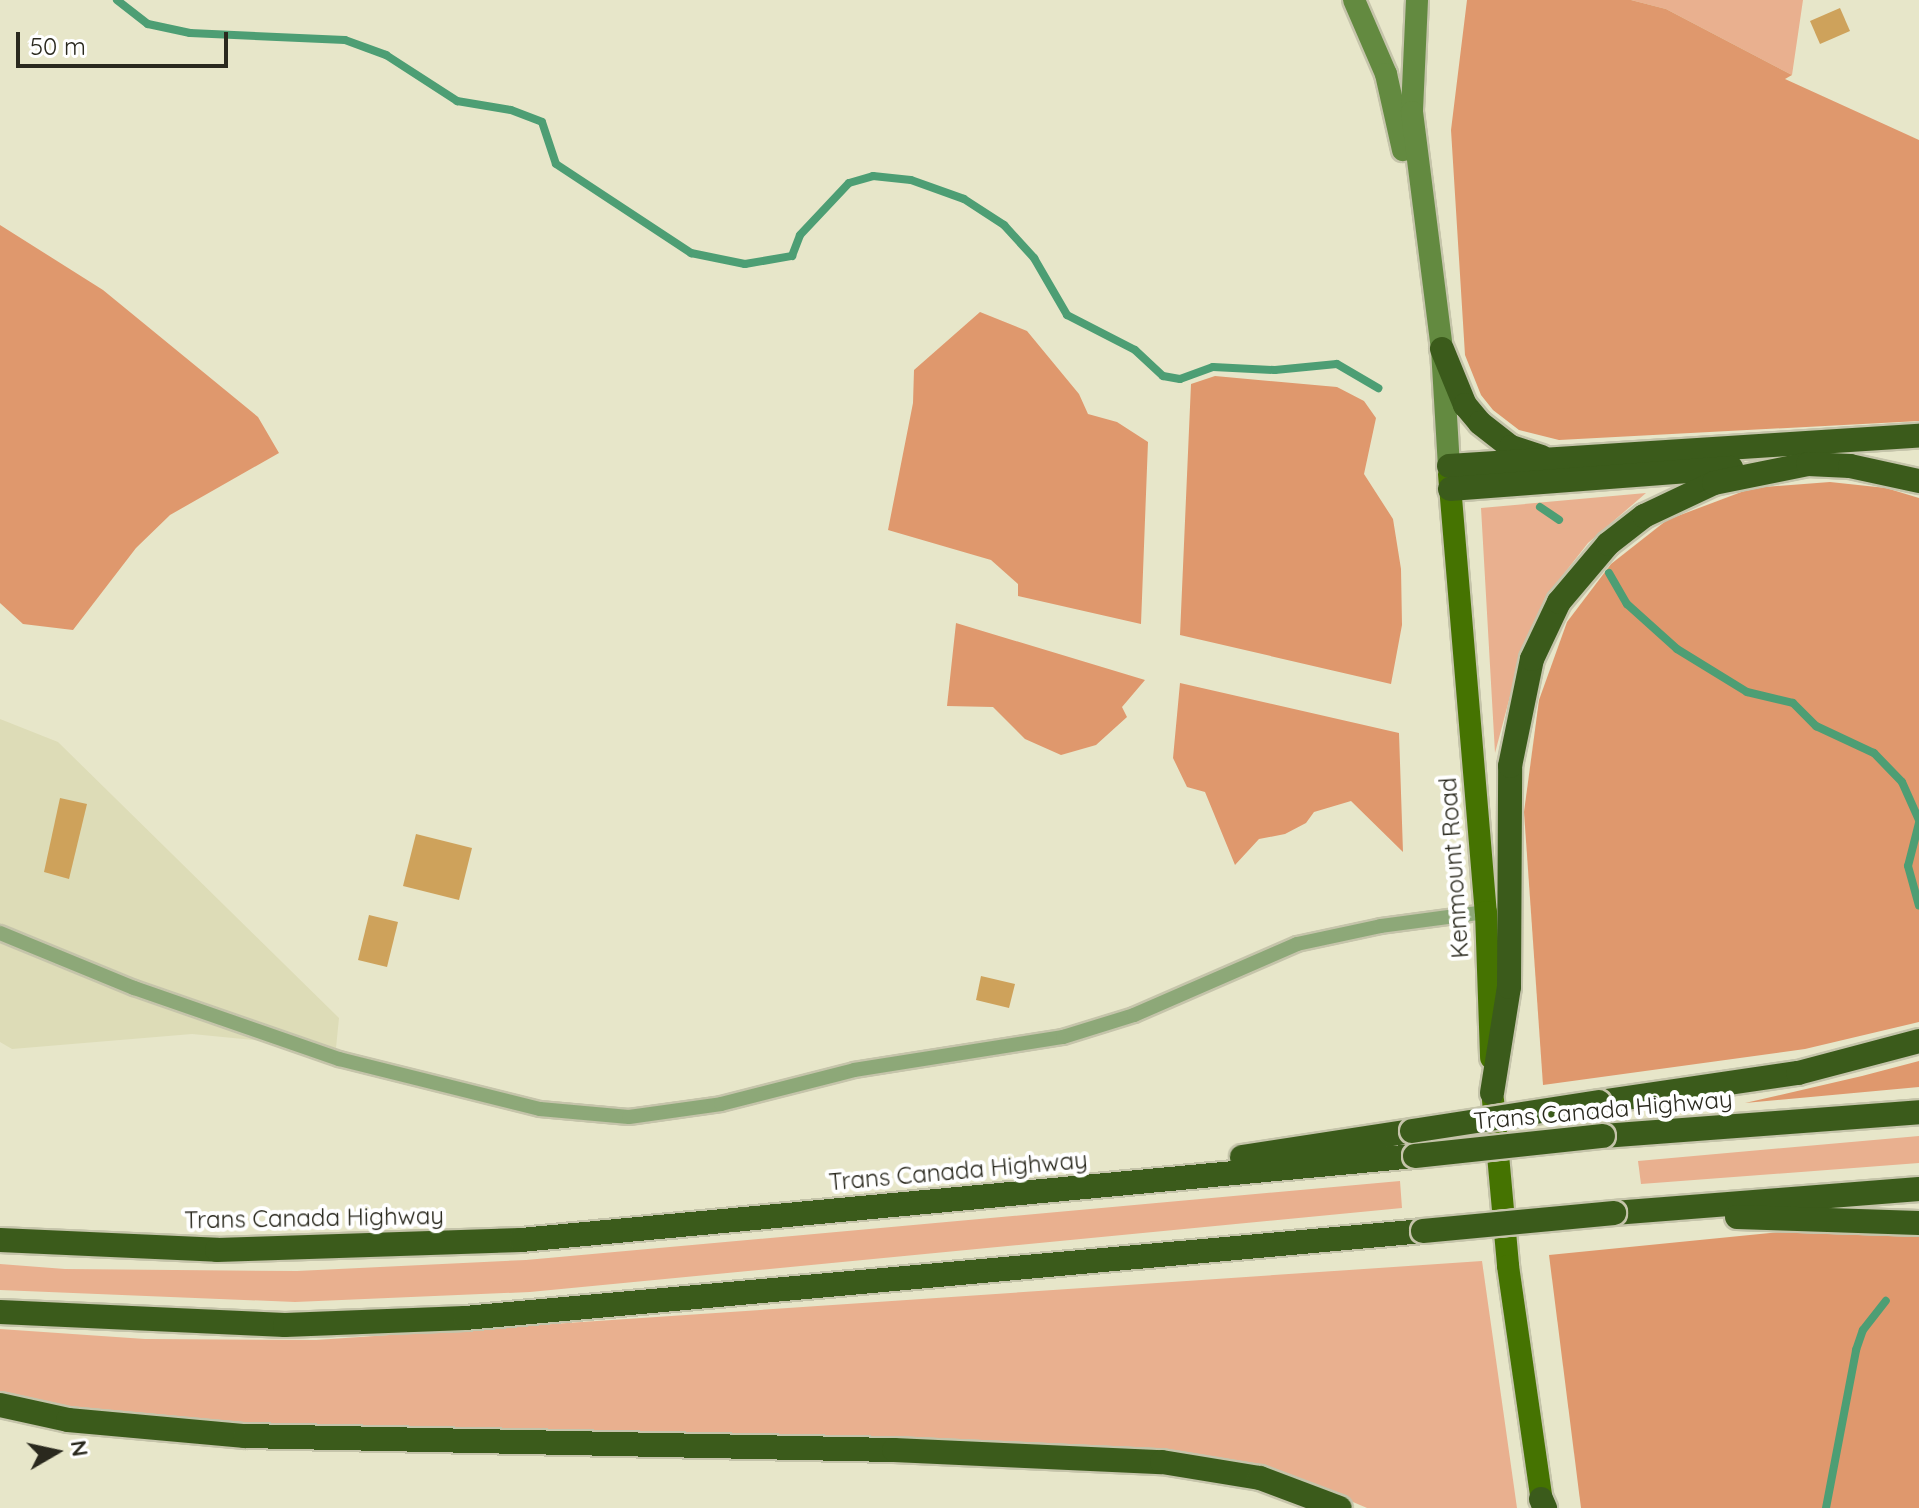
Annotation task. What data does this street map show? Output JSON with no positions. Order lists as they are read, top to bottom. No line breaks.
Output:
{"streets":{"highway":["Trans Canada Highway"],"main road":["Kenmount Road"]},"scale_bar":"50 m","north":"right"}
